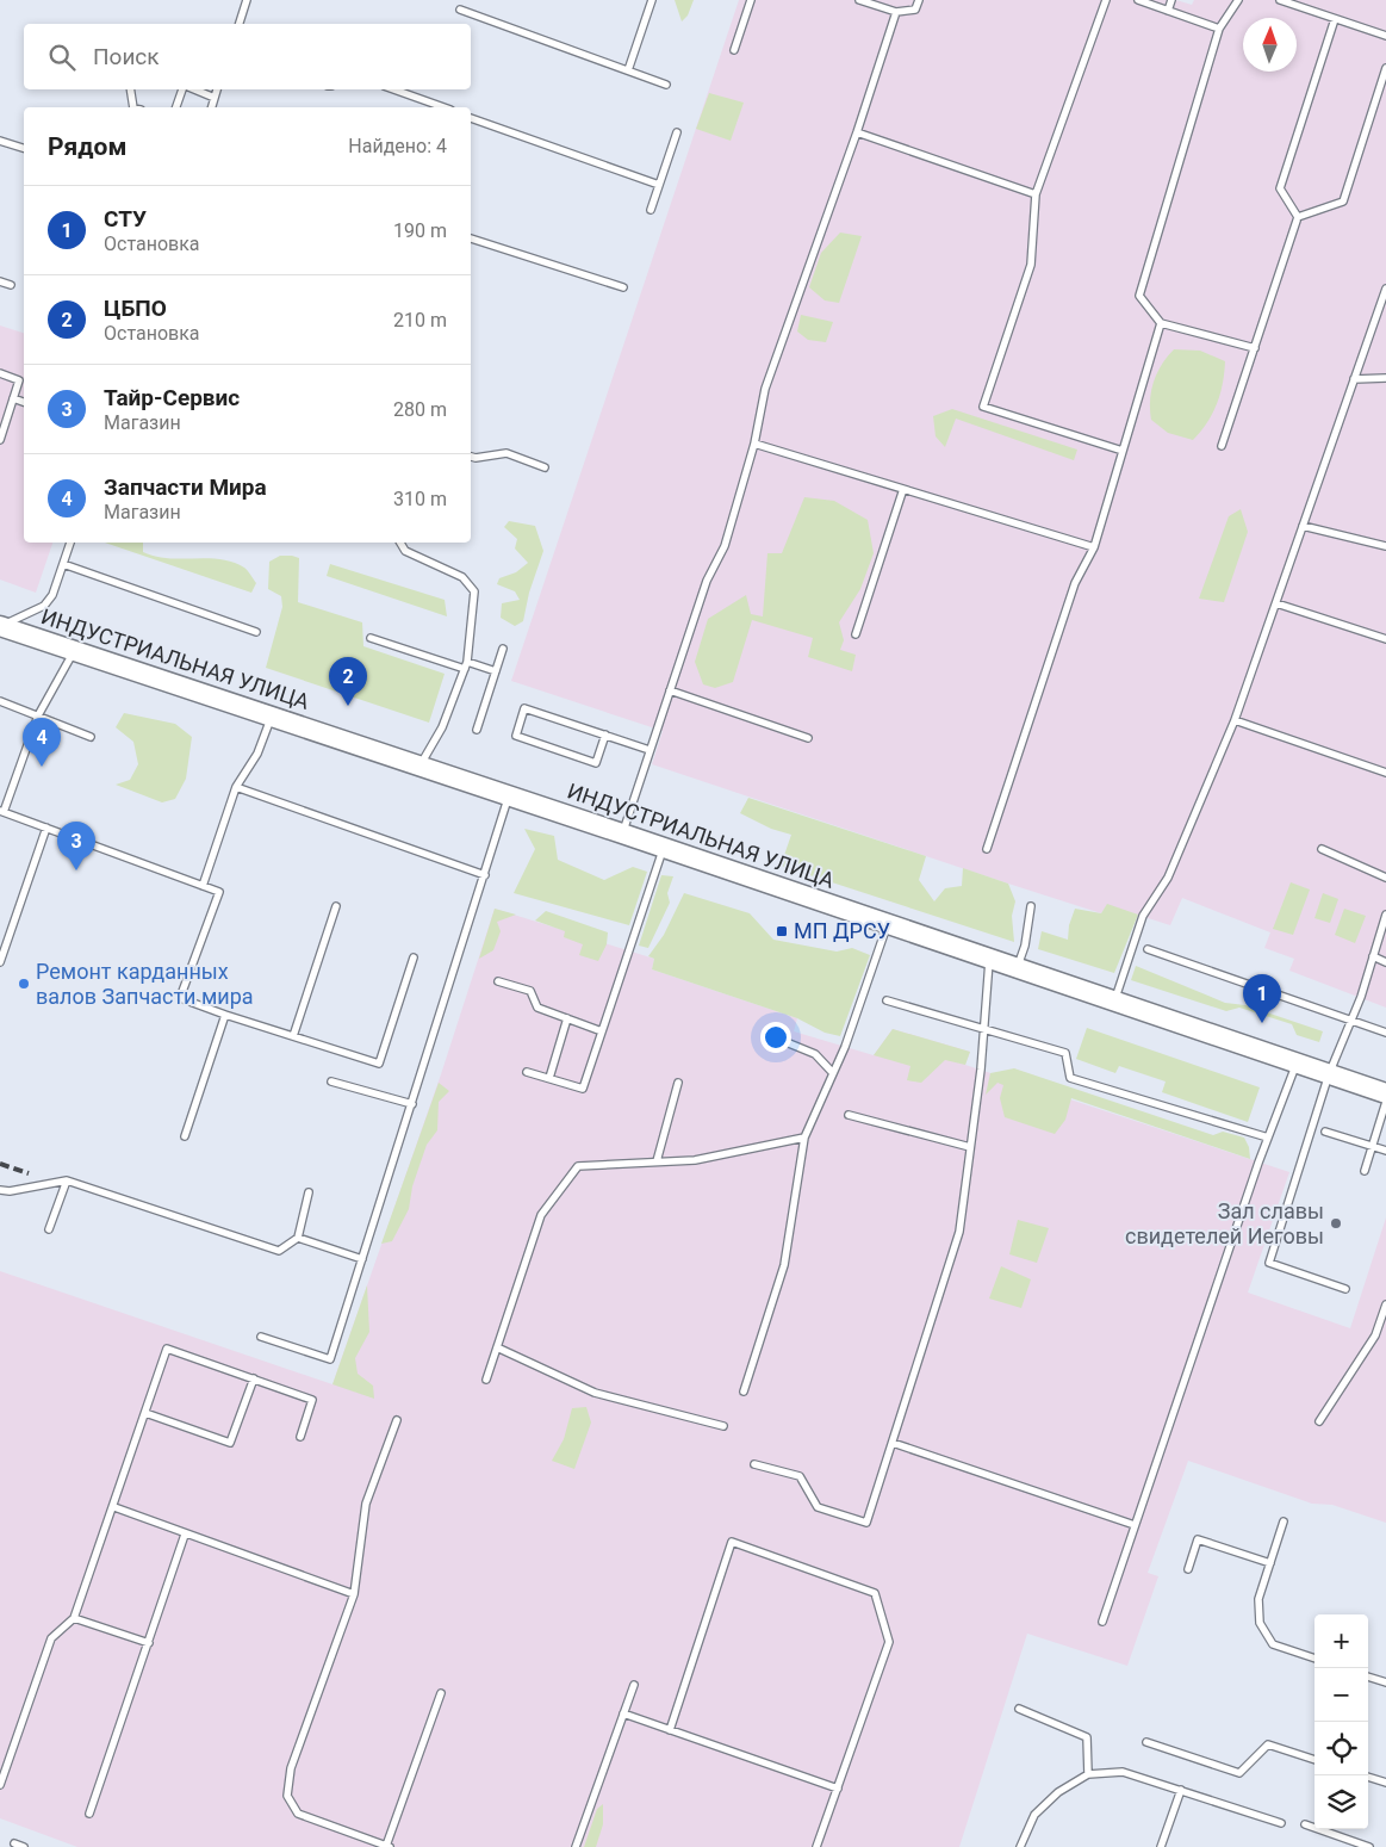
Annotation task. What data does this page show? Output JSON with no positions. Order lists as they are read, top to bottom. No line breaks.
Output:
{"streets":{"main road":["ИНДУСТРИАЛЬНАЯ УЛИЦА"]},"places":{"transit":["МП ДРСУ"],"other":["Ремонт карданных валов Запчасти мира","Зал славы свидетелей Иеговы"]},"north":"top","page":{"search":"Поиск","heading":["Рядом","Найдено: 4"],"list":[{"mark":"1","name":"СТУ","note":"Остановка","value":"190 m"},{"mark":"2","name":"ЦБПО","note":"Остановка","value":"210 m"},{"mark":"3","name":"Тайр-Сервис","note":"Магазин","value":"280 m"},{"mark":"4","name":"Запчасти Мира","note":"Магазин","value":"310 m"}],"pins":["2","4","3","1"],"map_buttons":["+","−"]}}
